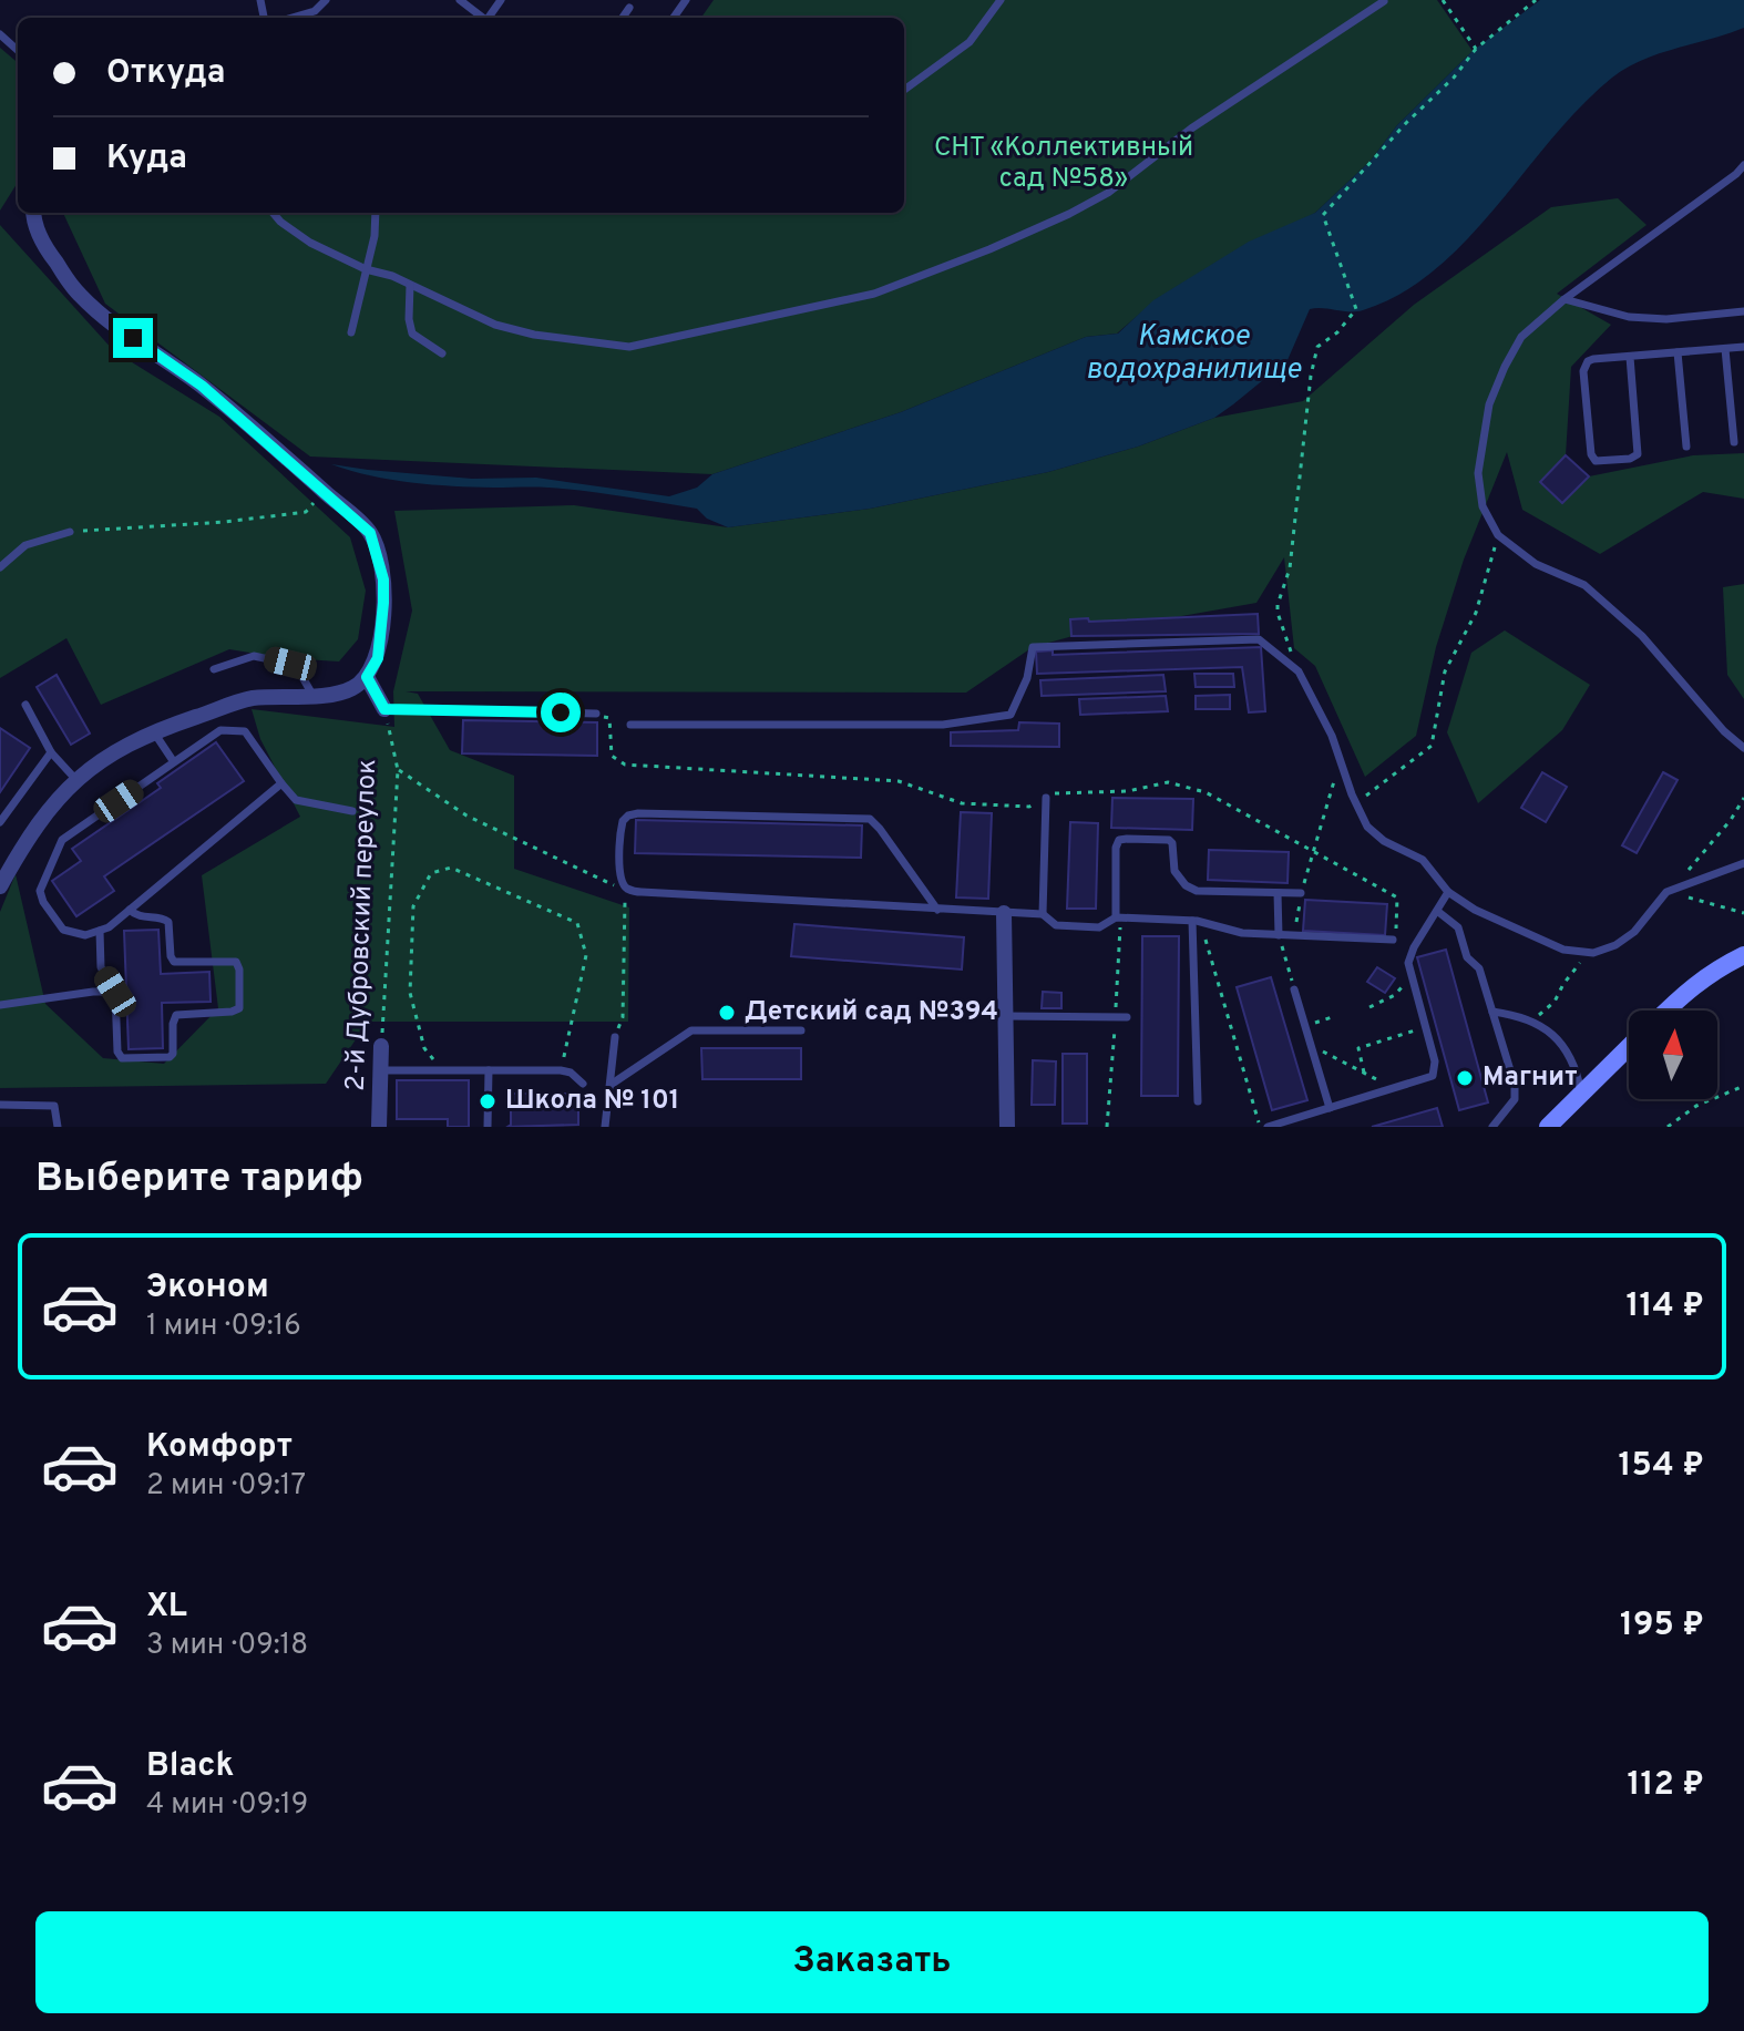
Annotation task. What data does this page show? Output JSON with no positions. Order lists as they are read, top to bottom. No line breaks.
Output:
{"streets":{"street":["2-й Дубровский переулок"]},"water":["Камское водохранилище"],"parks":["СНТ «Коллективный сад №58»"],"places":["Детский сад №394","Магнит","Школа № 101"],"north":"top","page":{"banner":["Откуда","Куда"],"heading":"Выберите тариф","list":[{"name":"Эконом","note":"1 мин · 09:16","value":"114 ₽"},{"name":"Комфорт","note":"2 мин · 09:17","value":"154 ₽"},{"name":"XL","note":"3 мин · 09:18","value":"195 ₽"},{"name":"Black","note":"4 мин · 09:19","value":"112 ₽"}],"buttons":"Заказать"}}
